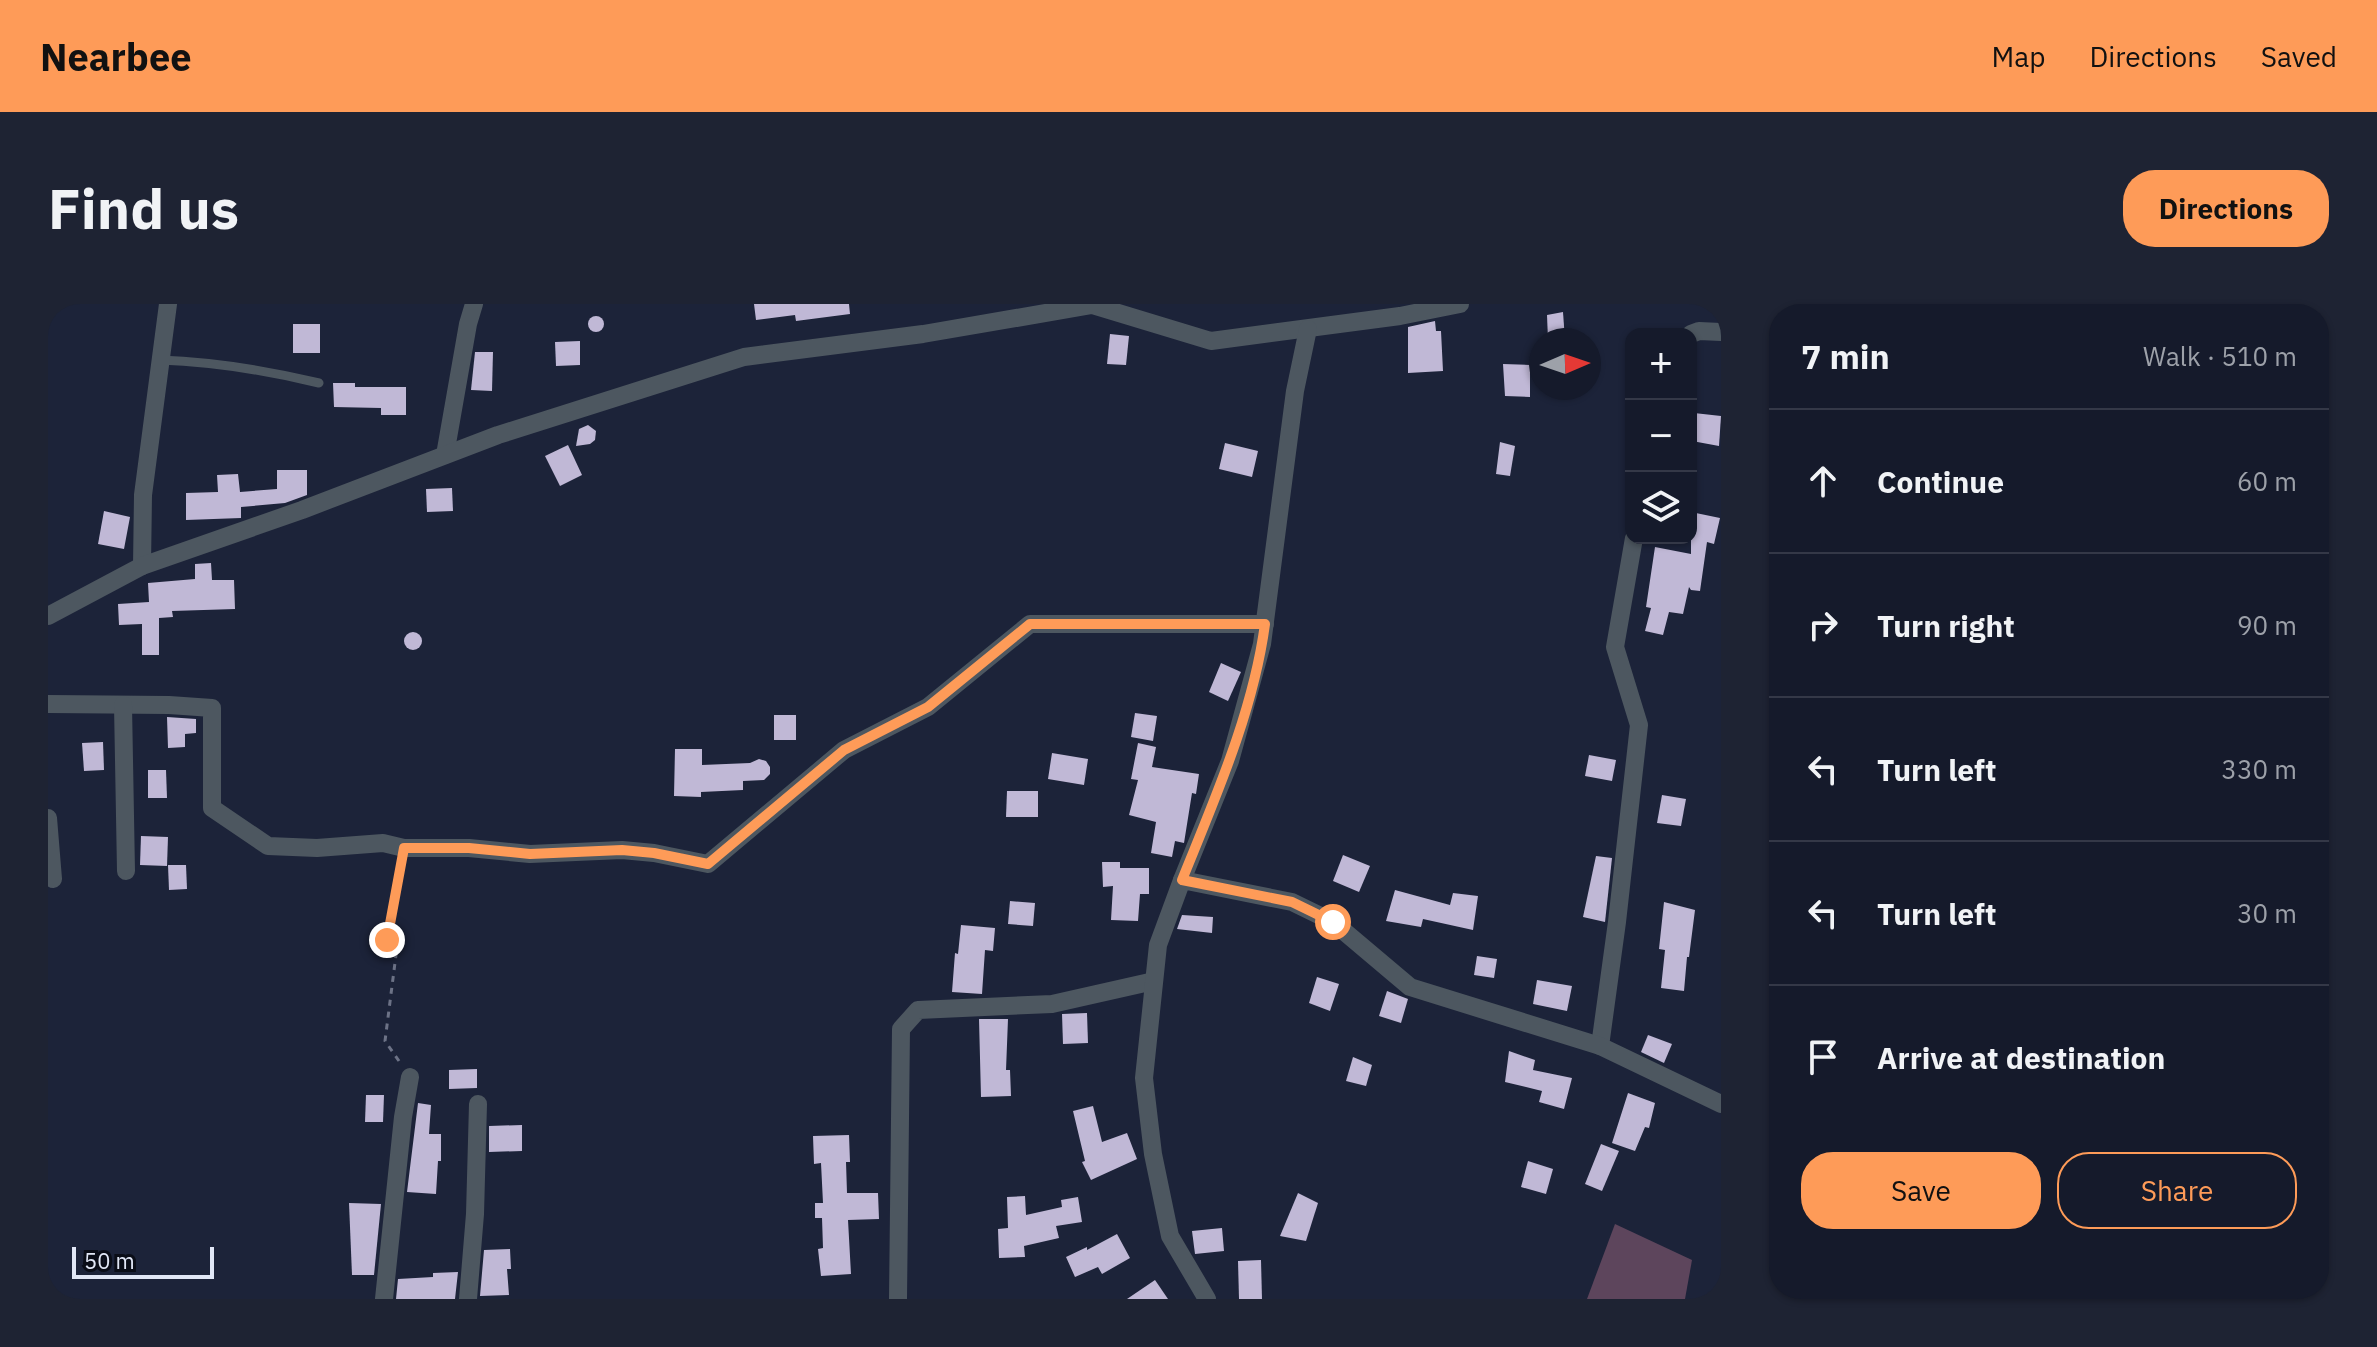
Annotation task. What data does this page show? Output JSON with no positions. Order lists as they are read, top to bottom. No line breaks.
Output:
{"scale_bar":"50 m","north":"right","page":{"header":"Nearbee","nav":["Map","Directions","Saved"],"buttons":["Directions",["Save","Share"]],"title":"Find us","heading":["7 min","Walk · 510 m"],"map_buttons":["+","−"],"list":[["Continue","60 m"],["Turn right","90 m"],["Turn left","330 m"],["Turn left","30 m"],"Arrive at destination"],"scale":"50 m"}}
